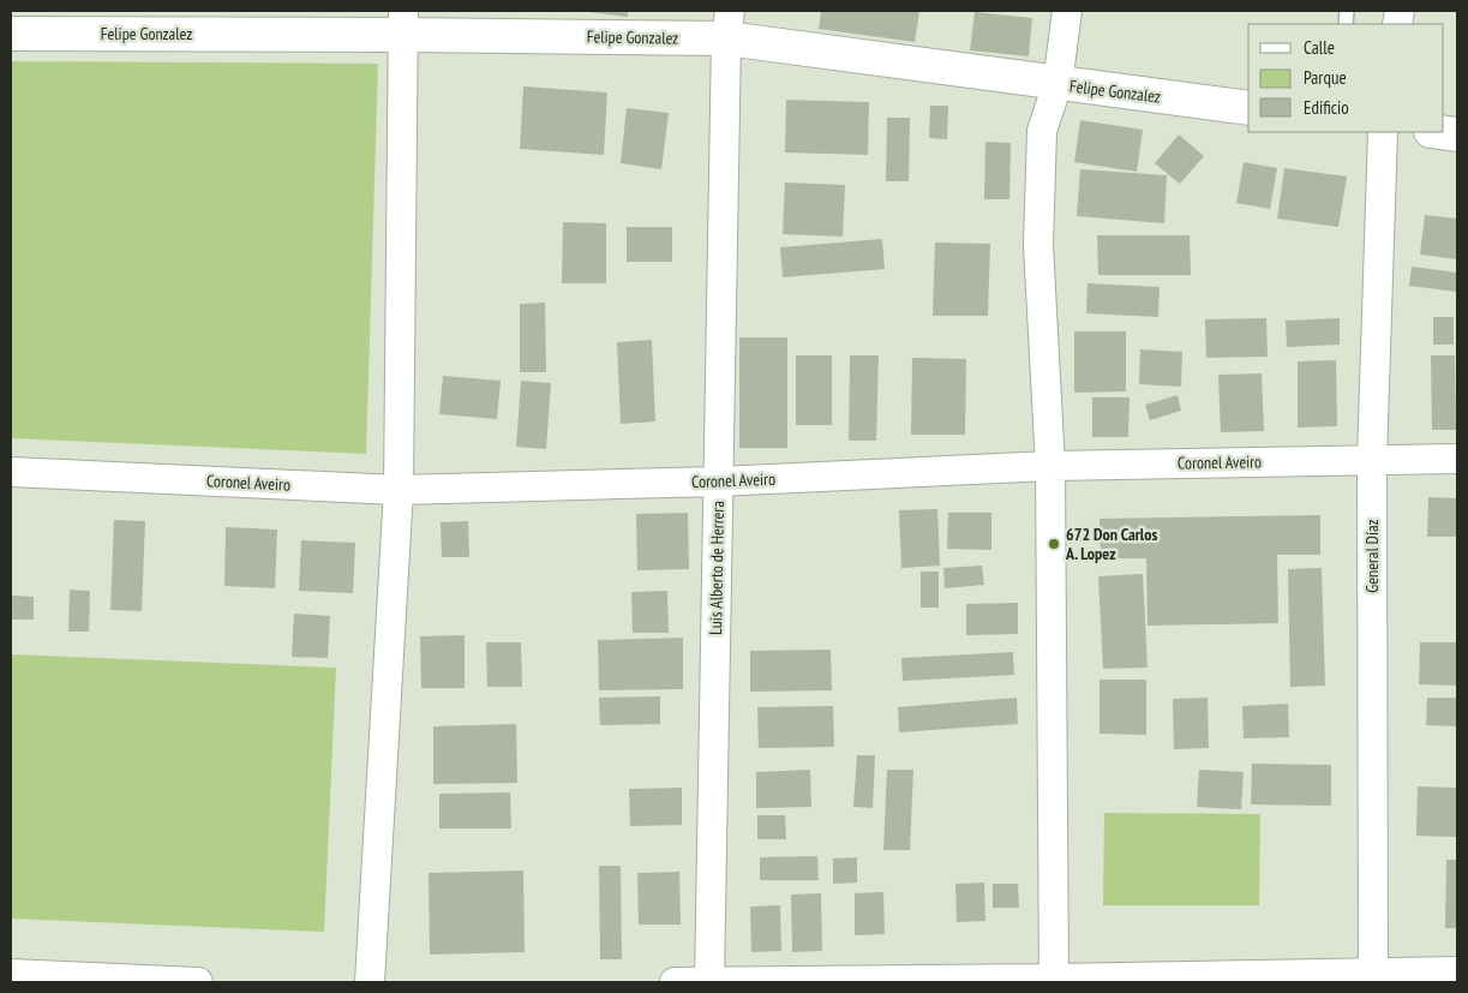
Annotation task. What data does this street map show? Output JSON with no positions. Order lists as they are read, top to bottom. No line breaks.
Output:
{"streets":{"street":["Felipe Gonzalez","Coronel Aveiro","General Díaz","Luis Alberto de Herrera"]},"crossings":[["Felipe Gonzalez","Luis Alberto de Herrera"],["Coronel Aveiro","General Díaz"],["Coronel Aveiro","Luis Alberto de Herrera"]],"places":["672 Don Carlos A. Lopez"],"legend":["Calle","Parque","Edificio"]}
